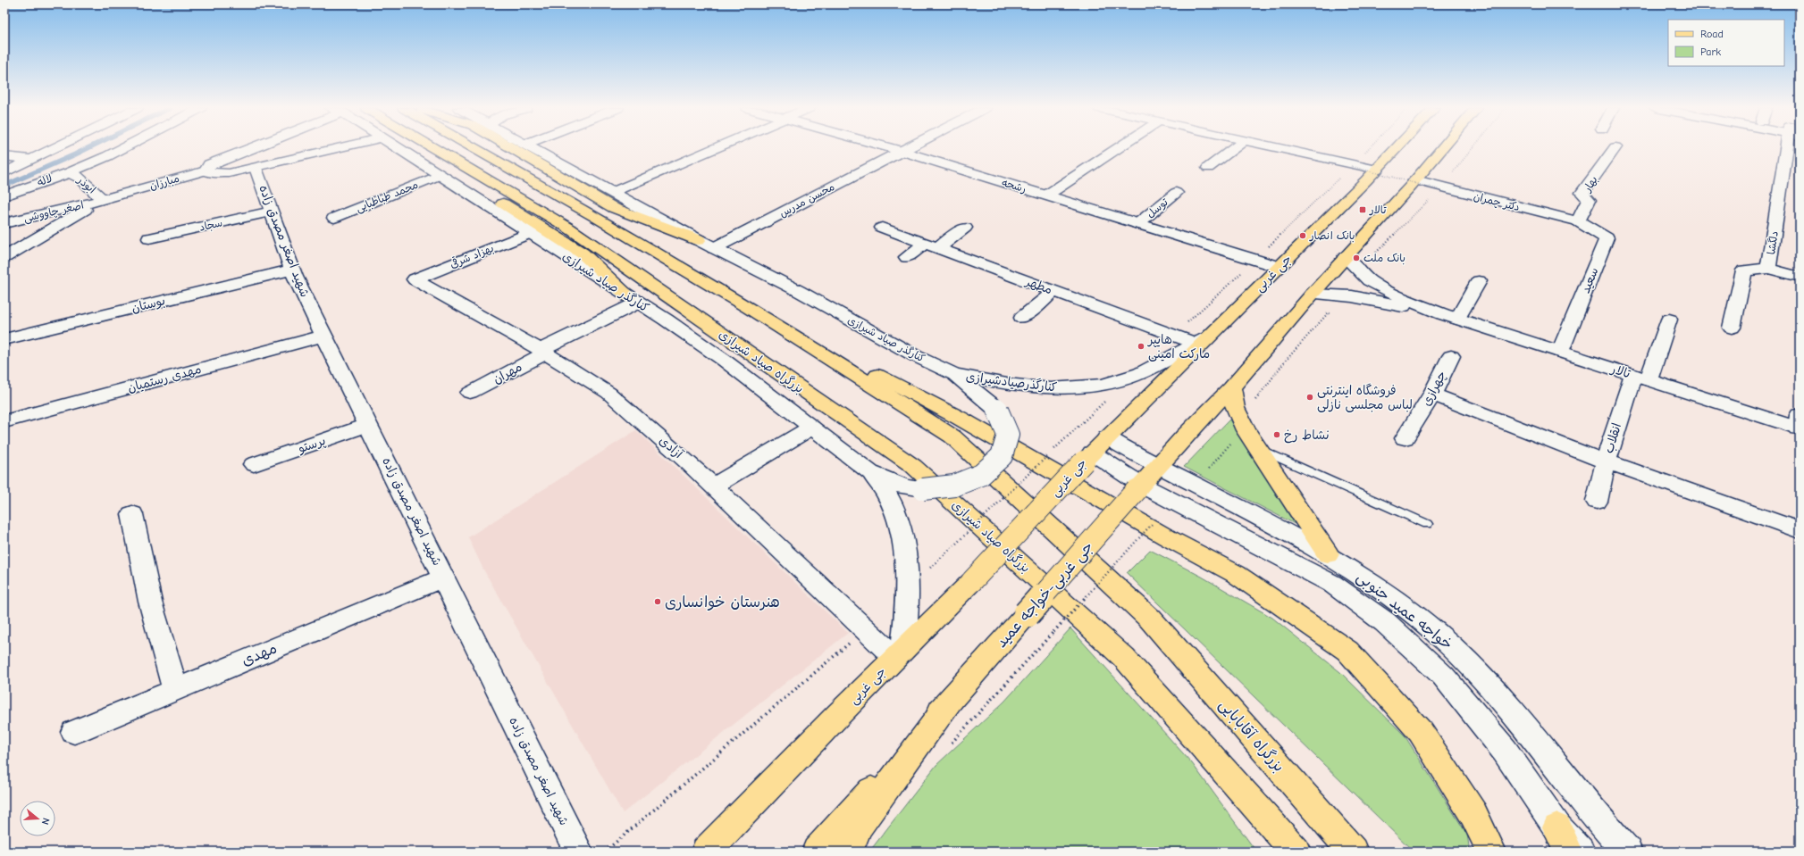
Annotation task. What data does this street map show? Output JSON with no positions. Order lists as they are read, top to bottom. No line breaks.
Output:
{"streets":{"main road":["جی غربی","بزرگراه صیاد شیرازی","جی غربی-خواجه عمید","بزرگراه آقابابایی"],"street":["لاله","مبارزان","بهار","ابوذر","رشحه","محمد طباطبایی","محسن مدرس","دکتر چمران","توسل","اصغر چاووشی","سجاد","شهید اصغر مصدق زاده","دلگشا","بهزاد شرقی","سعید","کنارگذر صیاد شیرازی","مطهر","بوستان","تالار","مهران","مهدی رستمیان","کنارگذرصیادشیرازی","چهرازی","انقلاب","پرستو","آزادی","خواجه عمید جنوبی","مهدی"]},"crossings":[["لاله","ابوذر"],["مبارزان","ابوذر"],["مبارزان","اصغر چاووشی"],["بهار","دکتر چمران"],["بهار","سعید"],["ابوذر","اصغر چاووشی"],["رشحه","محسن مدرس"],["رشحه","توسل"],["رشحه","جی غربی"],["محمد طباطبایی","کنارگذر صیاد شیرازی"],["محسن مدرس","کنارگذر صیاد شیرازی"],["دکتر چمران","سعید"],["سجاد","شهید اصغر مصدق زاده"],["شهید اصغر مصدق زاده","بوستان"],["شهید اصغر مصدق زاده","مهدی رستمیان"],["شهید اصغر مصدق زاده","پرستو"],["شهید اصغر مصدق زاده","مهدی"],["بهزاد شرقی","کنارگذر صیاد شیرازی"],["بهزاد شرقی","آزادی"],["جی غربی","مطهر"],["جی غربی","کنارگذرصیادشیرازی"],["جی غربی","آزادی"],["جی غربی","خواجه عمید جنوبی"],["سعید","تالار"],["کنارگذر صیاد شیرازی","مهران"],["کنارگذر صیاد شیرازی","کنارگذرصیادشیرازی"],["مطهر","کنارگذرصیادشیرازی"],["تالار","انقلاب"],["مهران","آزادی"],["جی غربی-خواجه عمید","خواجه عمید جنوبی"]],"places":{"transit":["تالار"],"other":["بانک انصار","بانک ملت","هایپر مارکت امینی","فروشگاه اینترنتی لباس مجلسی نازلی","نشاط رخ","هنرستان خوانساری"]},"legend":["Road","Park"],"north":"right"}
